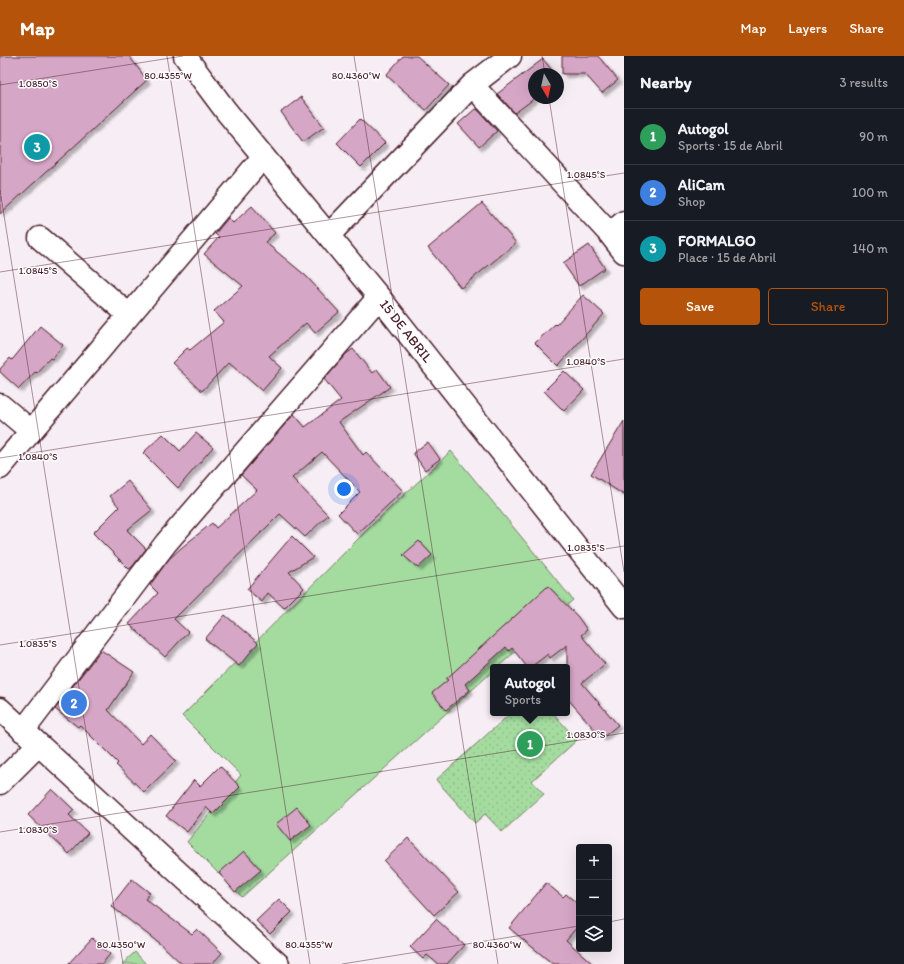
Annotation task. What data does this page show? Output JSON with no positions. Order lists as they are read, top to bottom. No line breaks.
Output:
{"streets":{"street":["15 DE ABRIL"]},"north":"bottom","page":{"header":"Map","nav":["Map","Layers","Share"],"heading":["Nearby","3 results"],"list":[{"mark":"1","name":"Autogol","note":"Sports · 15 de Abril","value":"90 m"},{"mark":"2","name":"AliCam","note":"Shop","value":"100 m"},{"mark":"3","name":"FORMALGO","note":"Place · 15 de Abril","value":"140 m"}],"pins":["3","2","1"],"buttons":["Save","Share"],"popup":["Autogol","Sports"],"map_buttons":["+","−"]},"coordinates":["80.4355°W","80.4360°W","1.0850°S","1.0845°S","1.0840°S","1.0835°S","1.0830°S","80.4350°W"]}
